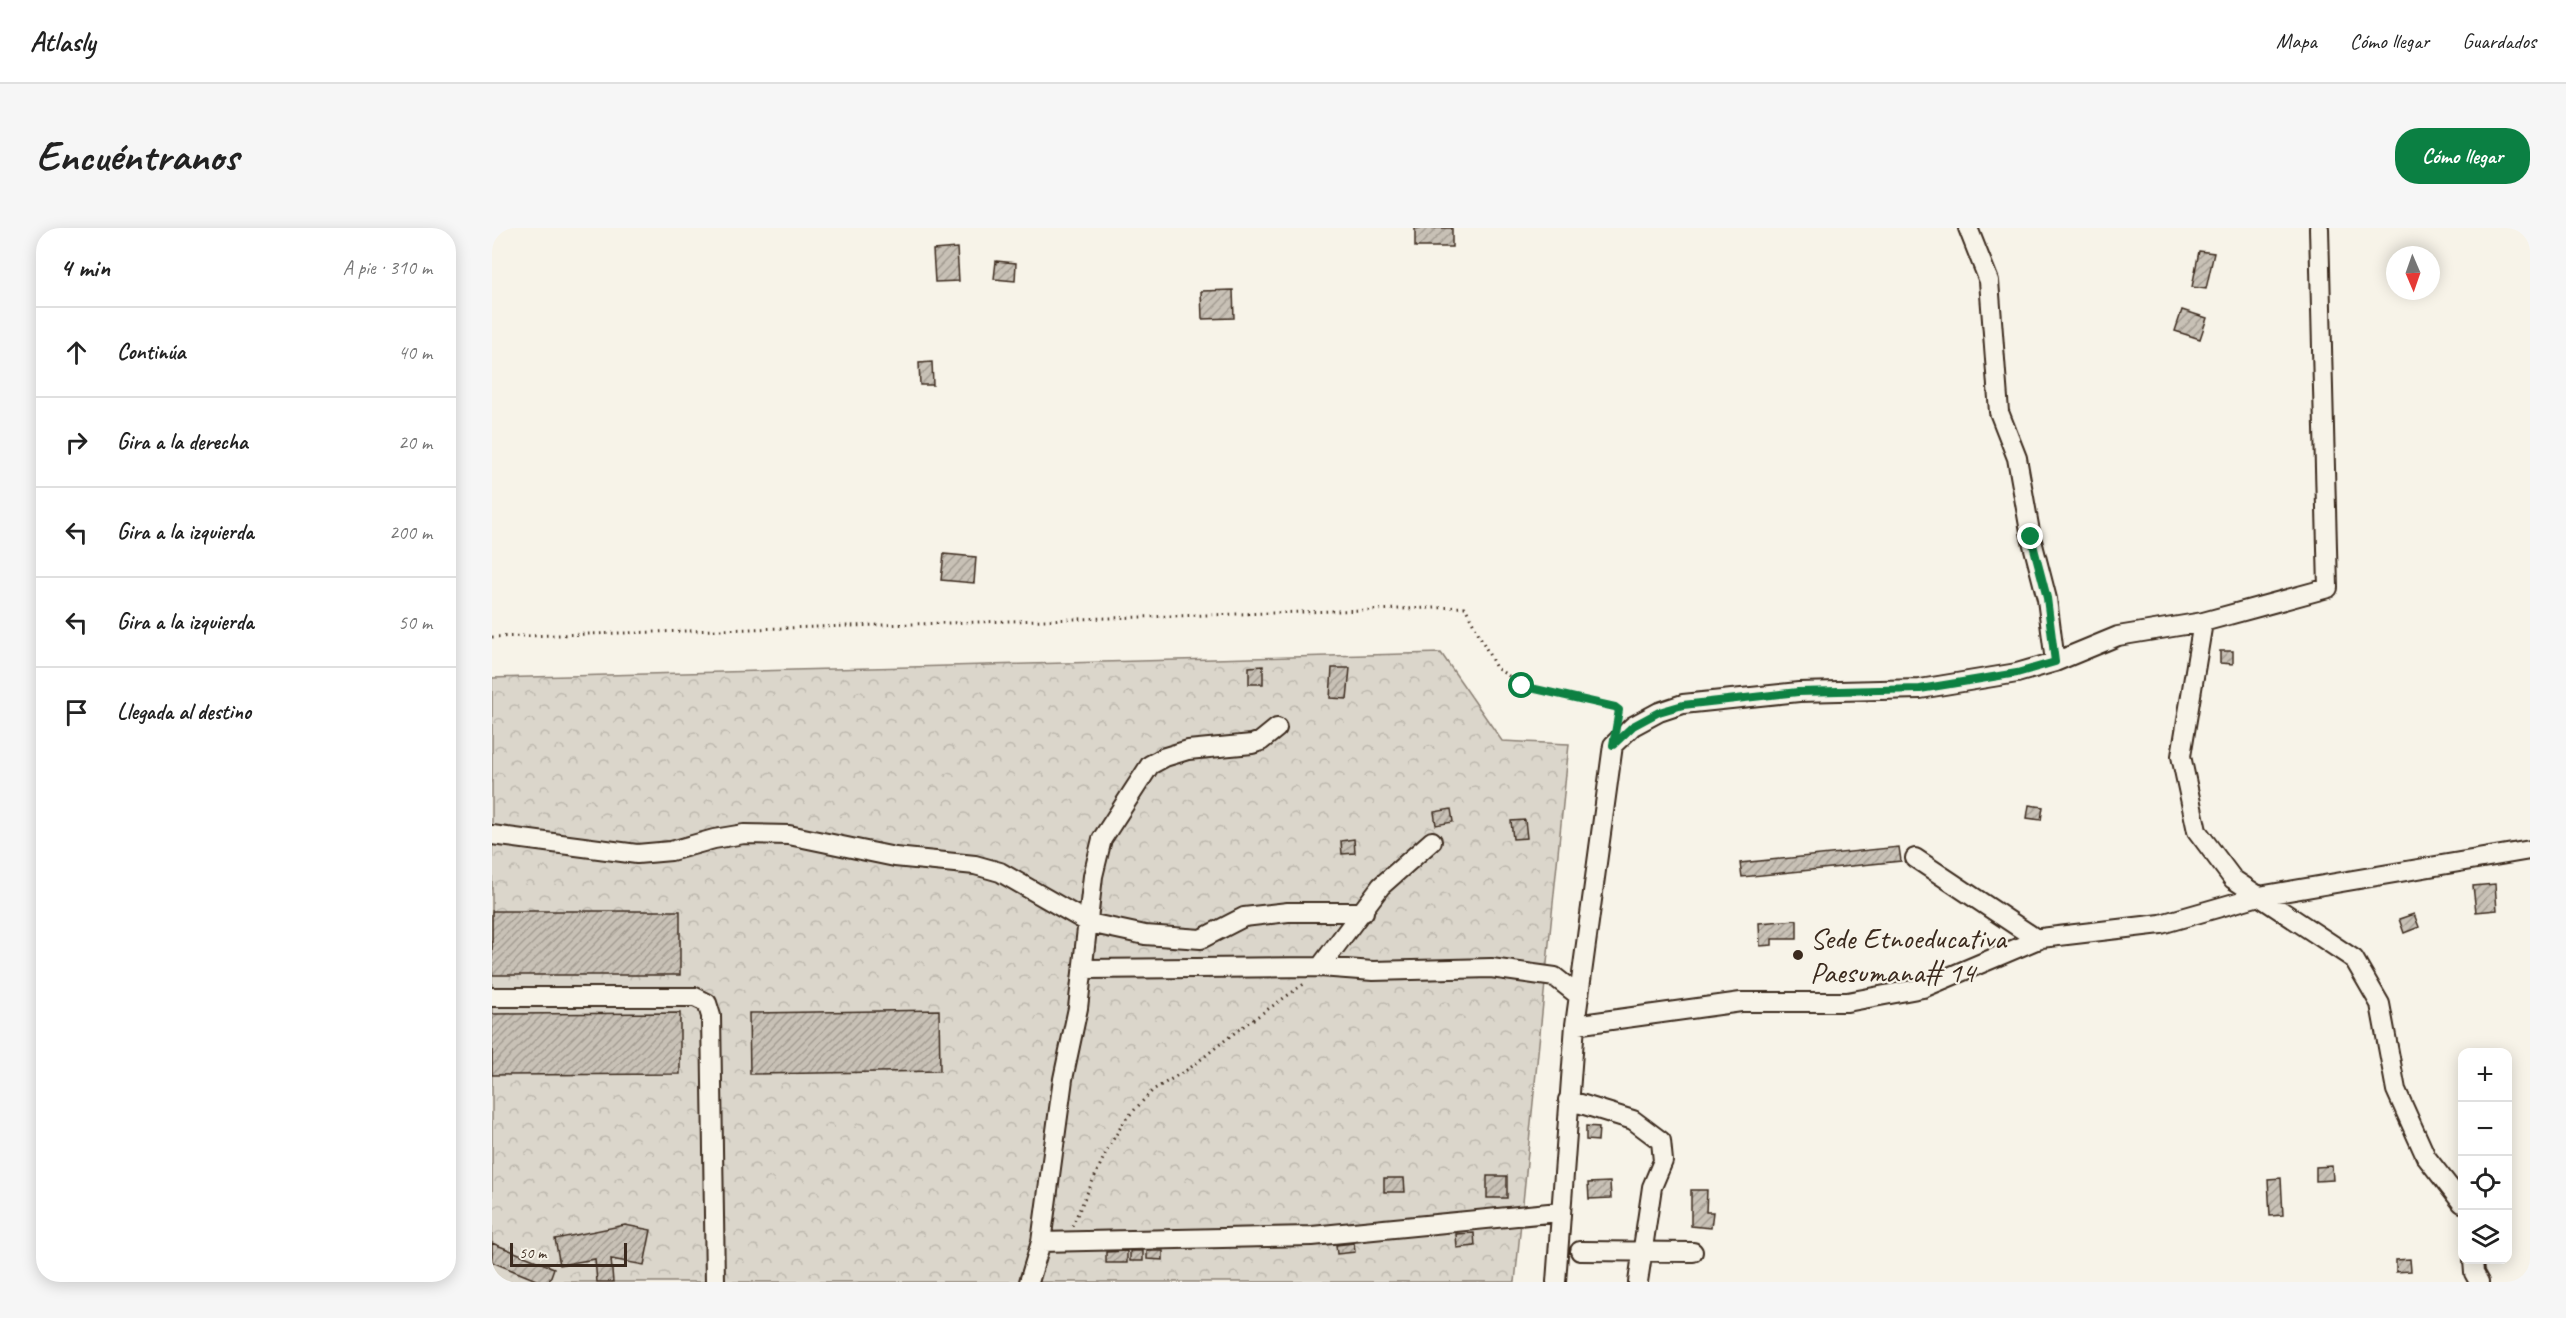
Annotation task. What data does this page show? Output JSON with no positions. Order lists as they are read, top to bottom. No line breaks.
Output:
{"places":["Sede Etnoeducativa Paesumana# 14"],"scale_bar":"50 m","north":"bottom","page":{"header":"Atlasly","nav":["Mapa","Cómo llegar","Guardados"],"buttons":"Cómo llegar","title":"Encuéntranos","heading":["4 min","A pie · 310 m"],"list":[["Continúa","40 m"],["Gira a la derecha","20 m"],["Gira a la izquierda","200 m"],["Gira a la izquierda","50 m"],"Llegada al destino"],"map_buttons":["+","−"],"scale":"50 m"}}
